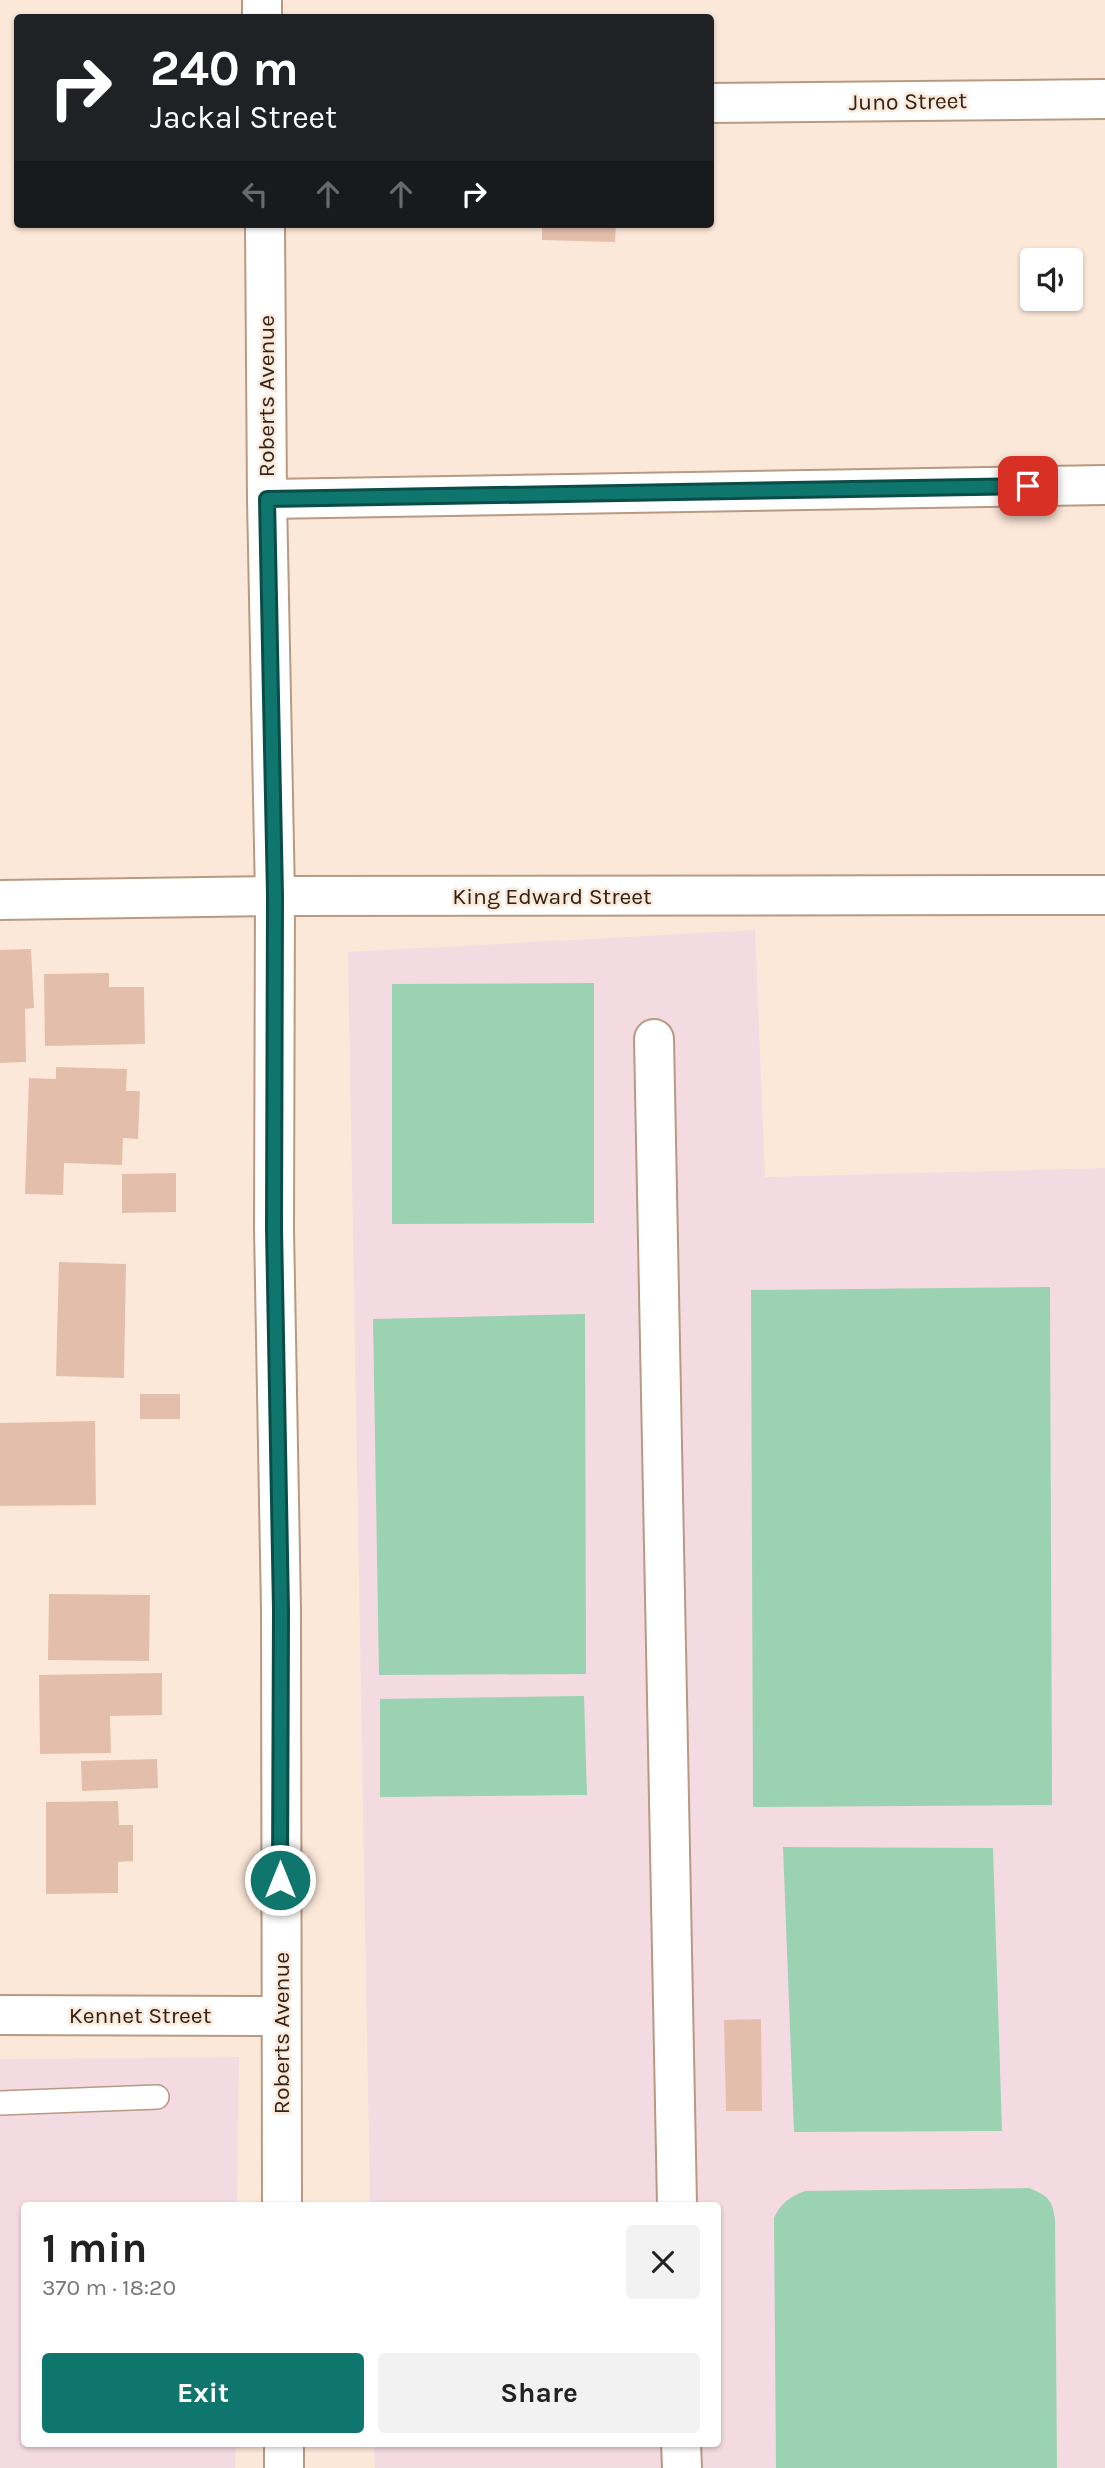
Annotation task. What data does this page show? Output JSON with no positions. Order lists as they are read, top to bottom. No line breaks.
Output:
{"streets":{"street":["Juno Street","Roberts Avenue","King Edward Street","Kennet Street"]},"crossings":[["Roberts Avenue","King Edward Street"],["Roberts Avenue","Kennet Street"]],"page":{"turn":["240 m","Jackal Street"],"heading":["1 min","370 m · 18:20"],"buttons":["Exit","Share"]}}
